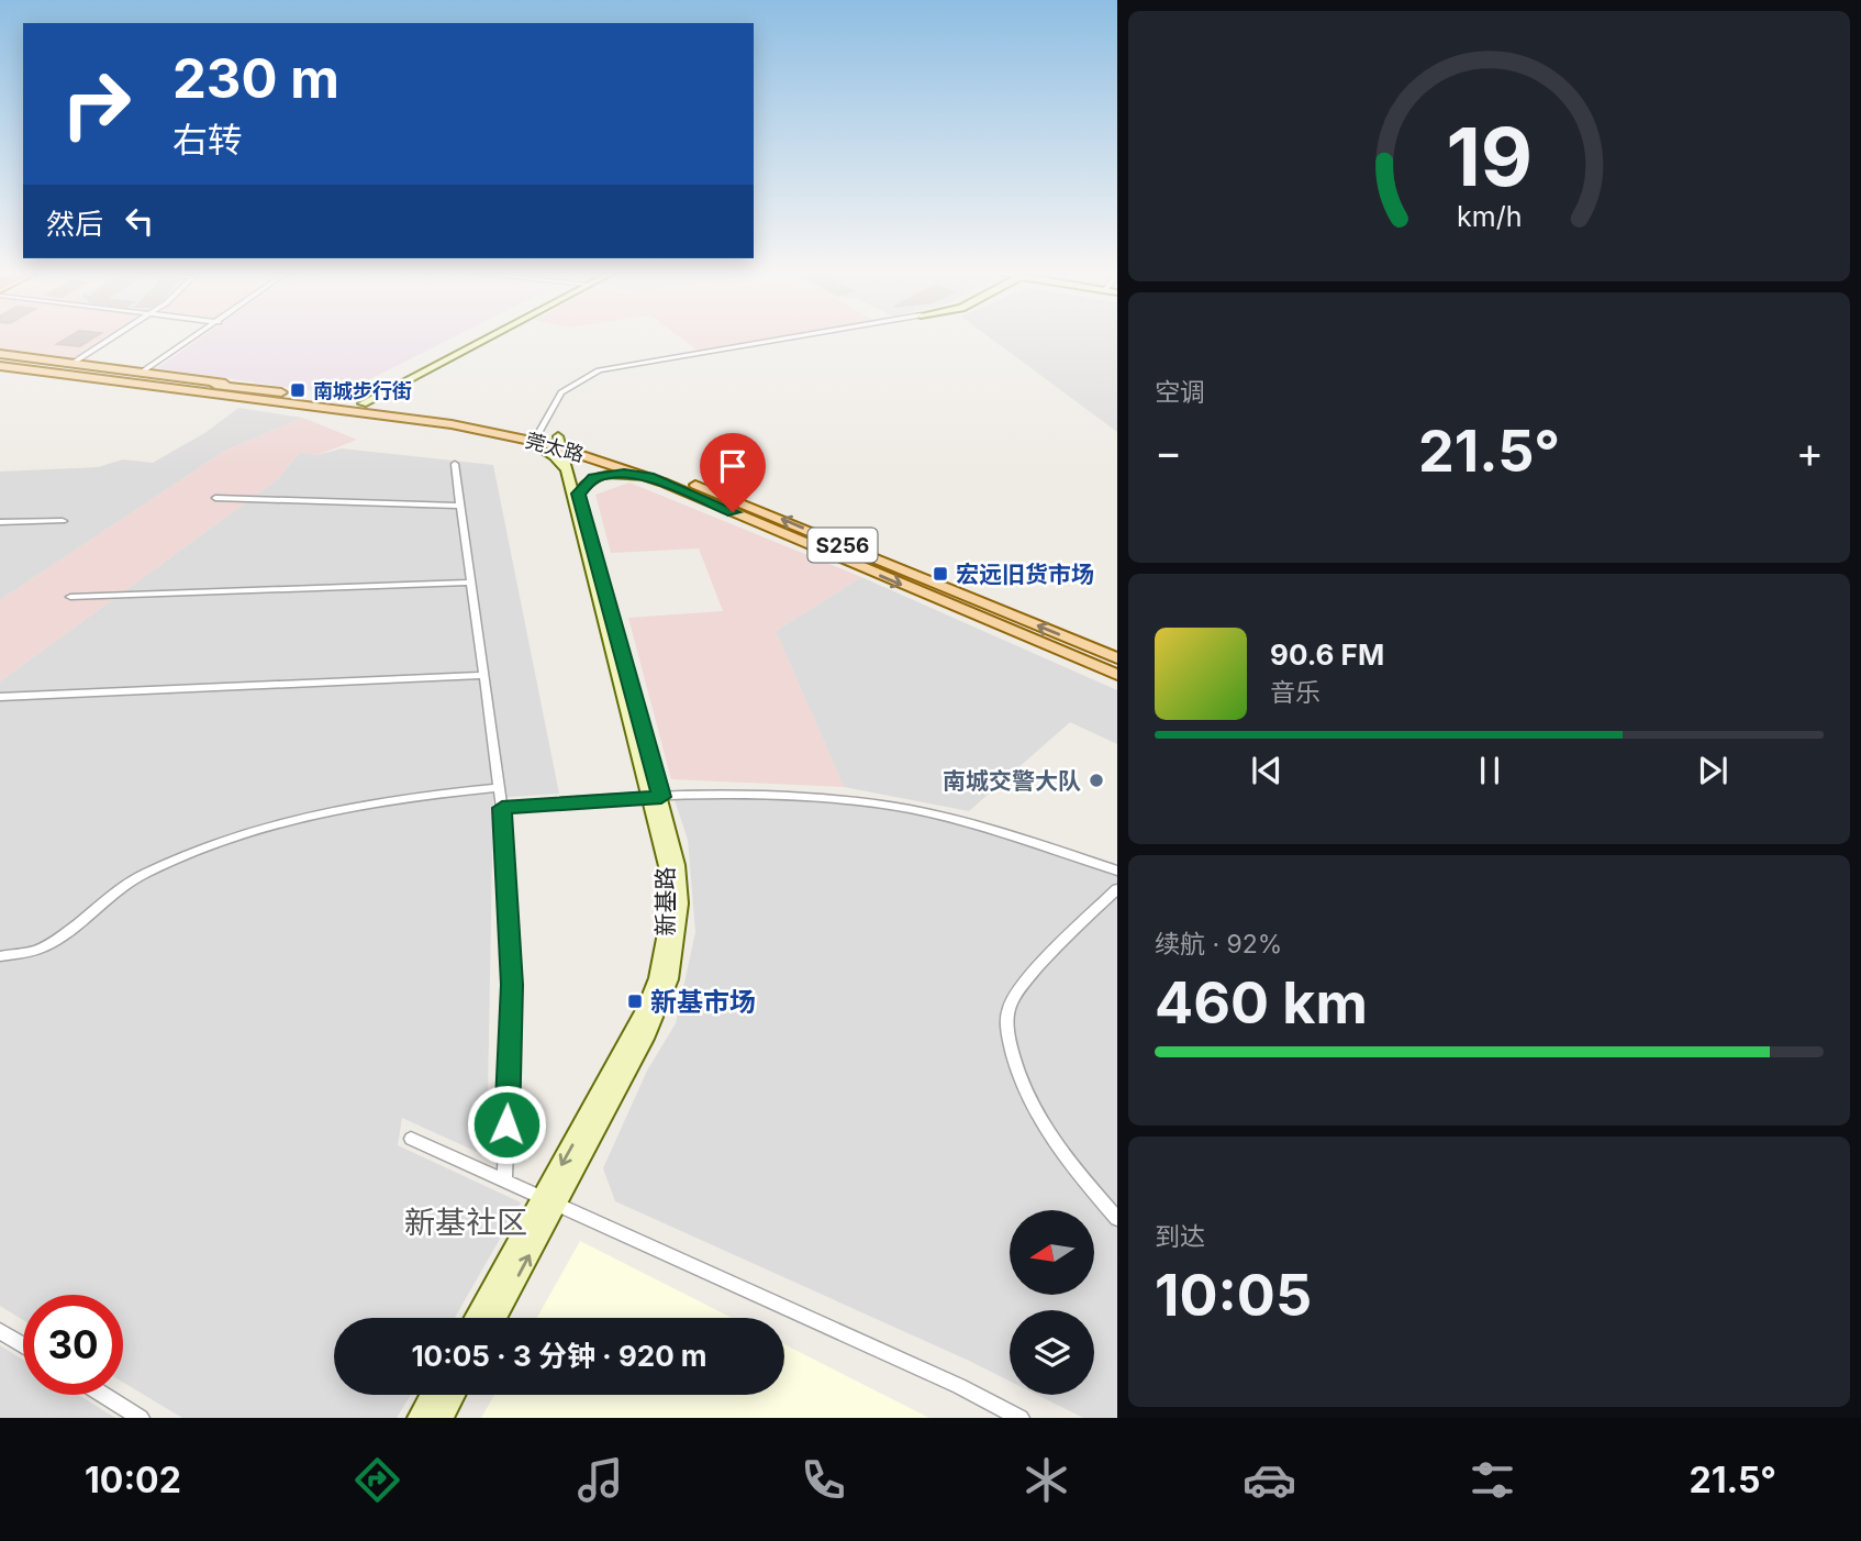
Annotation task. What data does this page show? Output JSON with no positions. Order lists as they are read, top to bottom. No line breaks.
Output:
{"streets":{"main road":["莞太路","S256"],"street":["新基路"]},"crossings":[["莞太路","新基路"]],"districts":["新基社区"],"places":{"transit":["南城步行街","宏远旧货市场","新基市场"],"other":["南城交警大队"]},"north":"left","page":{"turn":["230 m","右转"],"then":"然后","tile":["空调",["续航 · 92%","460 km"],["到达","10:05"]],"heat":["−","21.5°","+"],"song":["90.6 FM","音乐"],"limit":"30","trip":"10:05 · 3 分钟 · 920 m","tabs":["10:02","21.5°"],"gauge":["19","km/h"]}}
